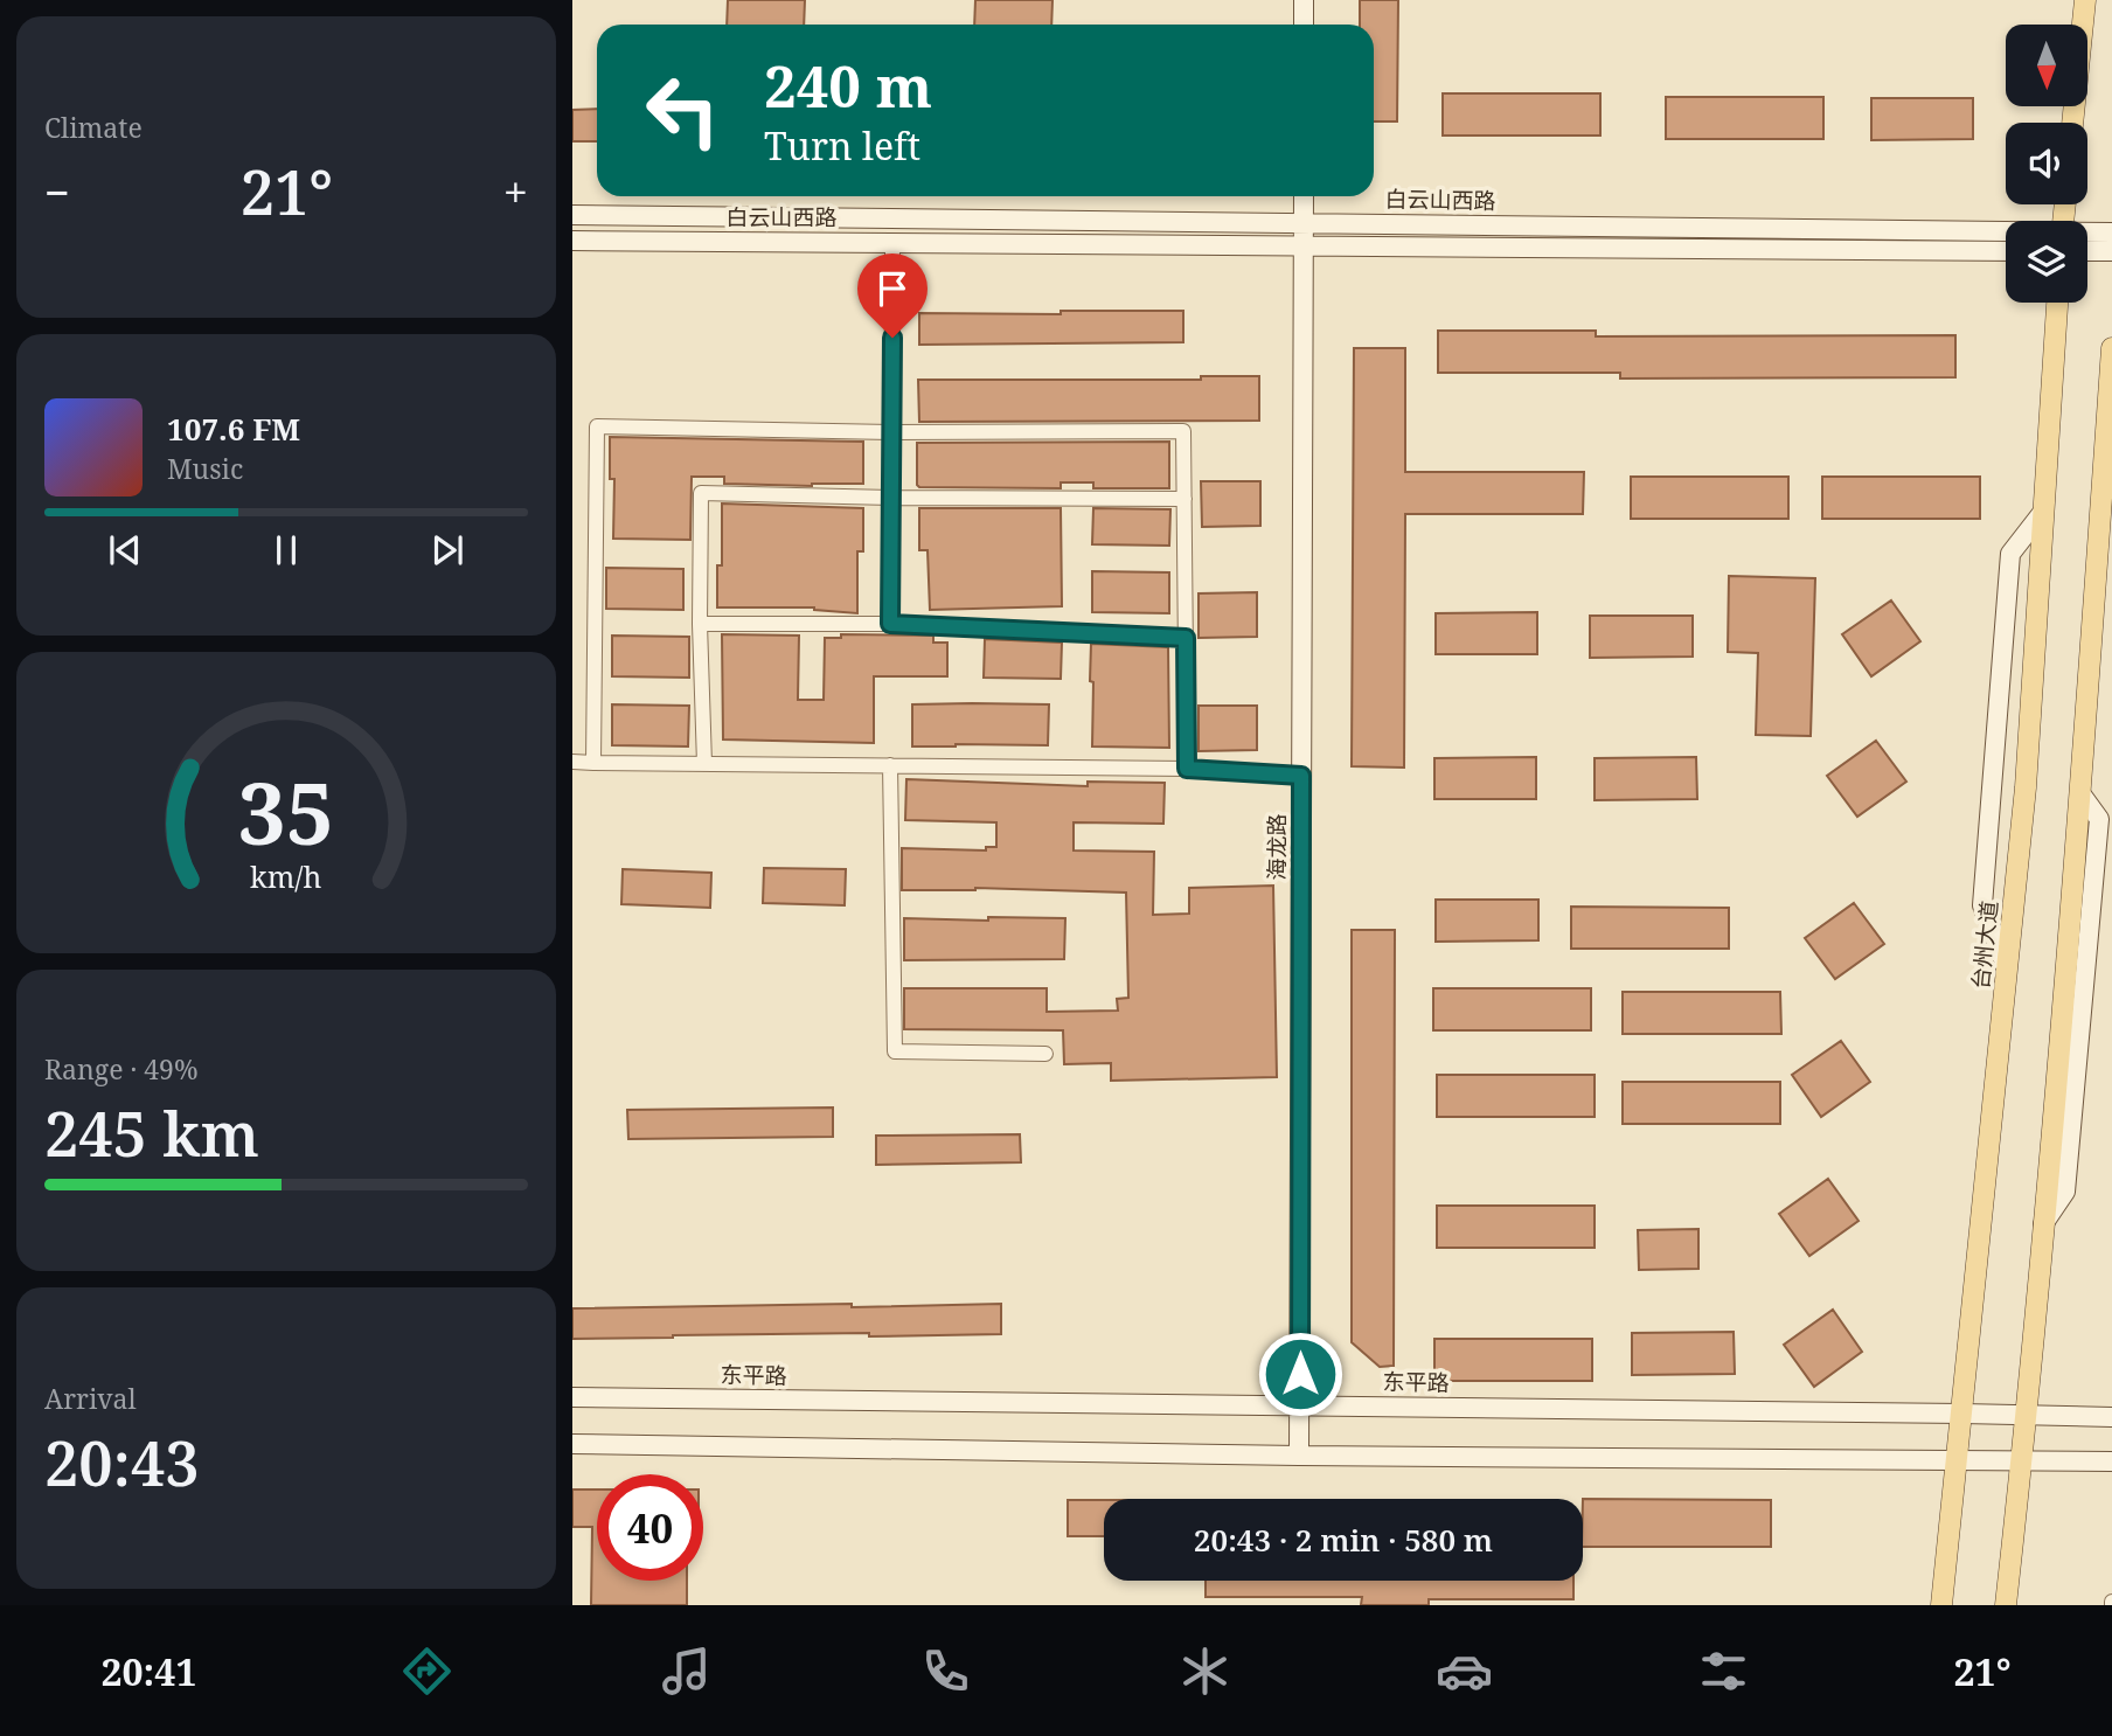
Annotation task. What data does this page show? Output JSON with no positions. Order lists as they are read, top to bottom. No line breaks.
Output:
{"streets":{"main road":["白云山西路","海龙路","台州大道","东平路"]},"crossings":[["白云山西路","海龙路"],["海龙路","东平路"],["台州大道","东平路"]],"north":"bottom","page":{"tile":["Climate",["Range · 49%","245 km"],["Arrival","20:43"]],"turn":["240 m","Turn left"],"heat":["−","21°","+"],"song":["107.6 FM","Music"],"limit":"40","trip":"20:43 · 2 min · 580 m","tabs":["20:41","21°"],"gauge":["35","km/h"]}}
